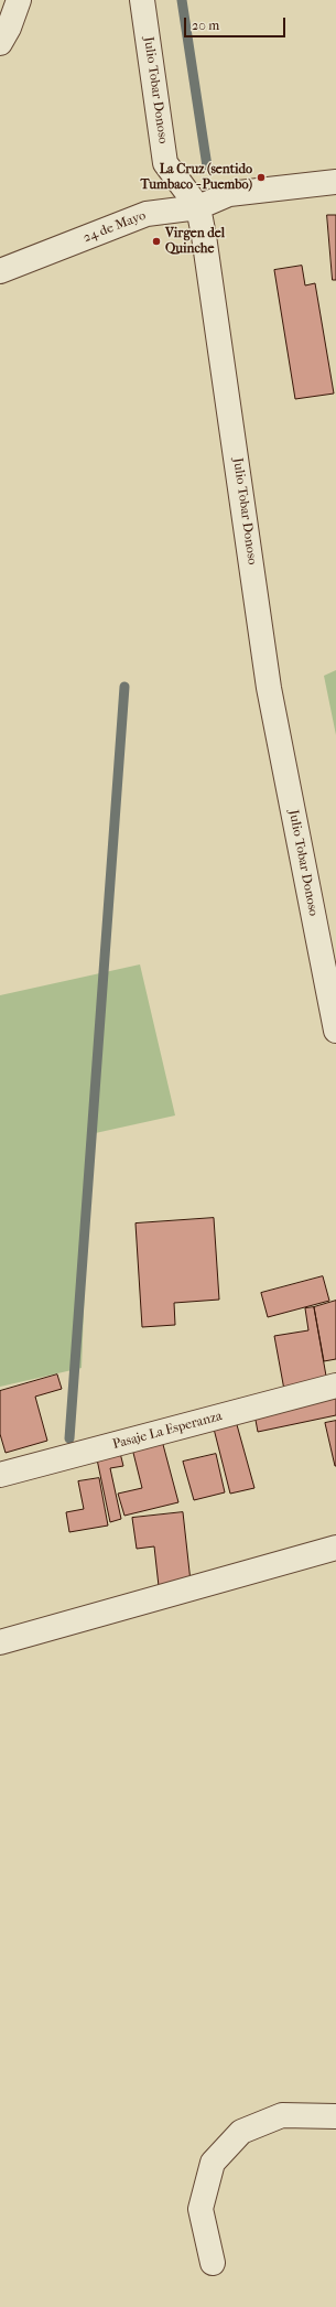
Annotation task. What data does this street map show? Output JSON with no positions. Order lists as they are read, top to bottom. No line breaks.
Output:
{"streets":{"street":["Julio Tobar Donoso","24 de Mayo","Pasaje La Esperanza"]},"crossings":[["Julio Tobar Donoso","24 de Mayo"]],"places":["La Cruz (sentido Tumbaco - Puembo)","Virgen del Quinche"],"scale_bar":"20 m"}
